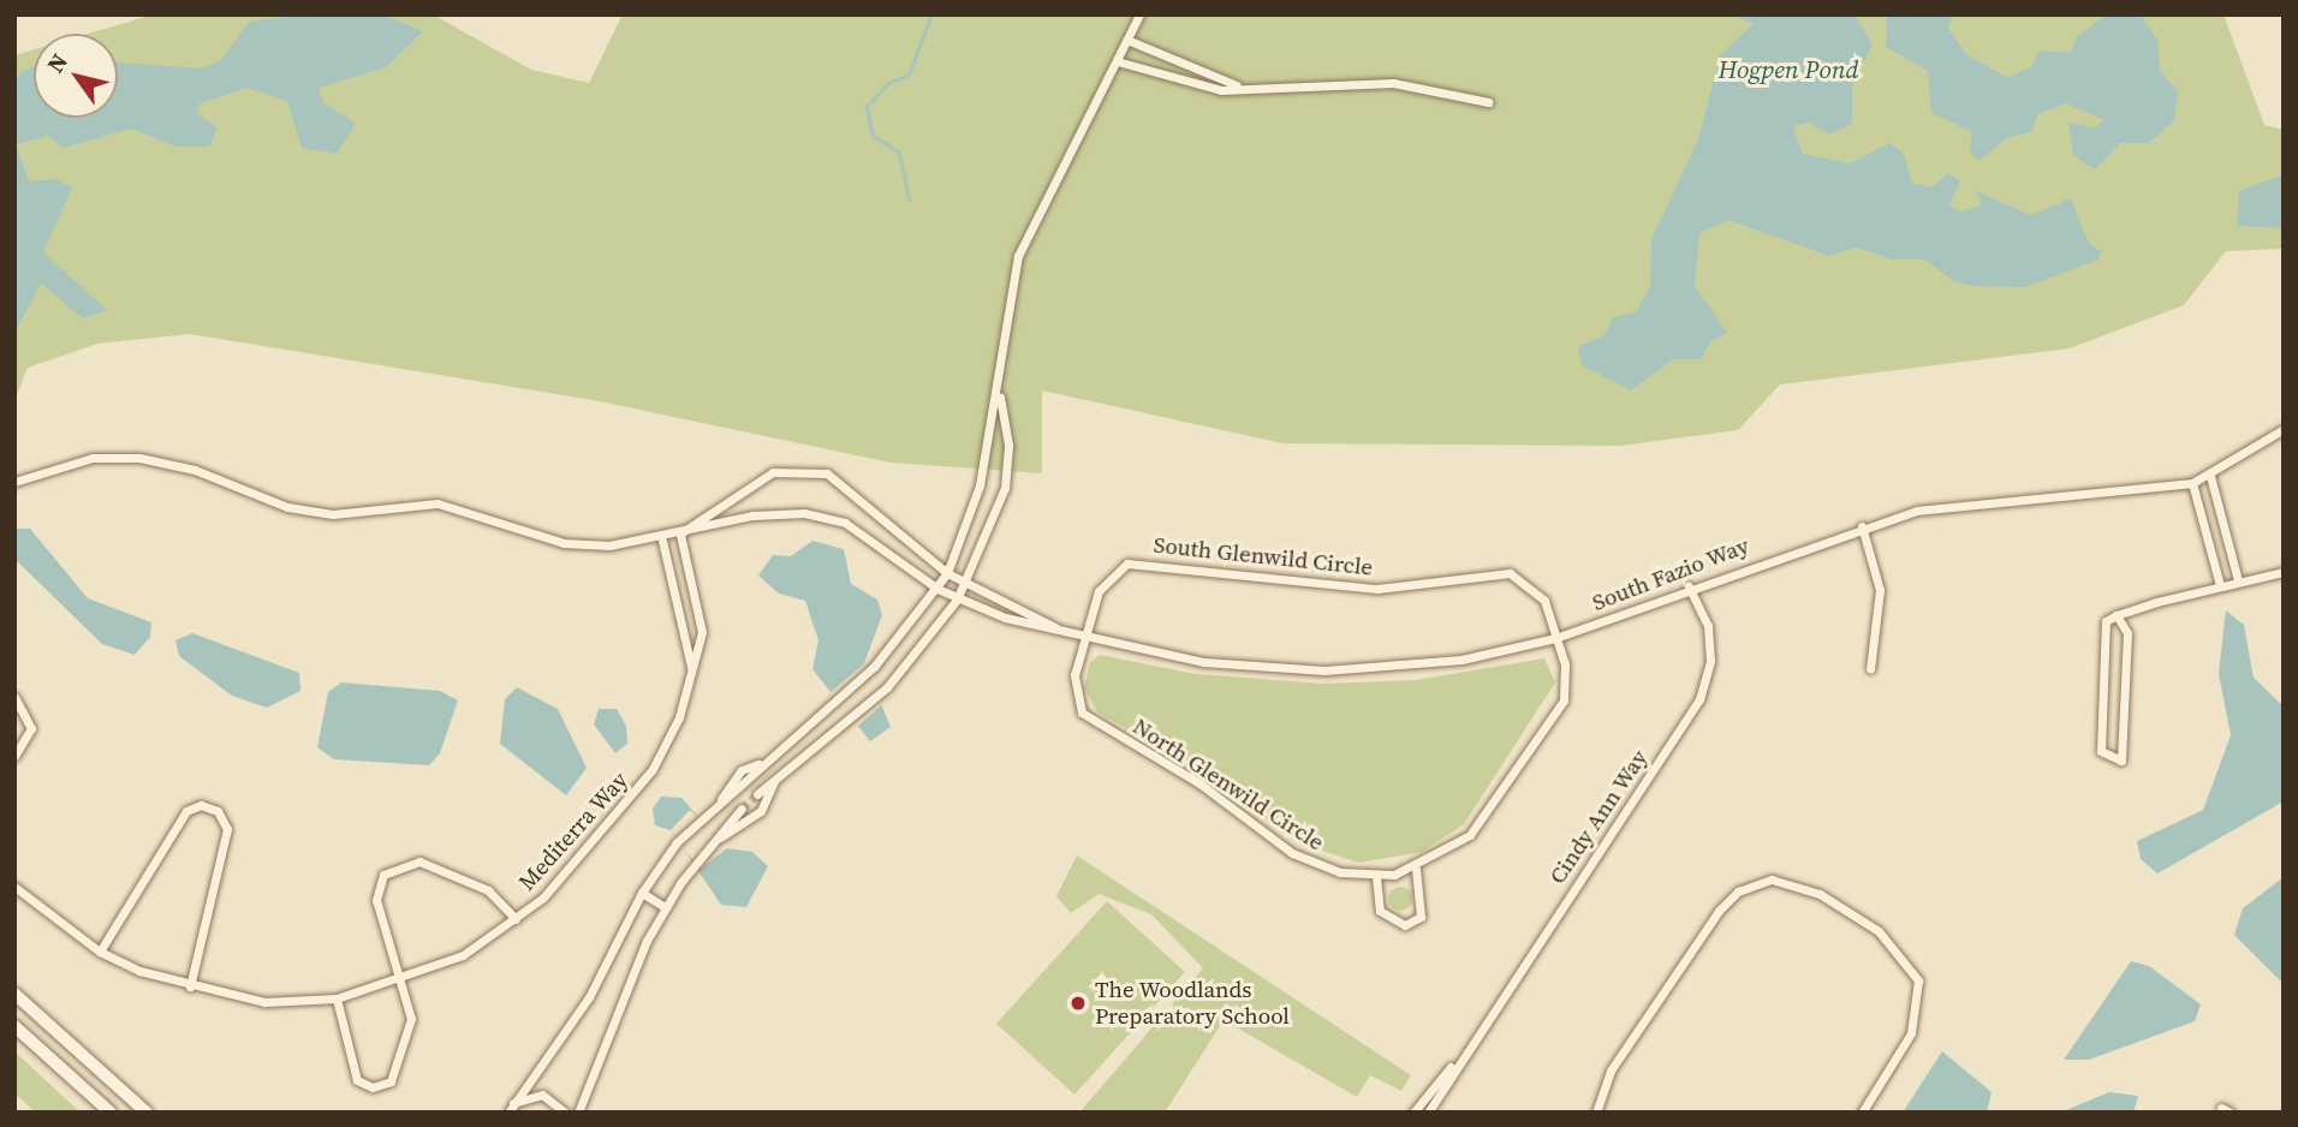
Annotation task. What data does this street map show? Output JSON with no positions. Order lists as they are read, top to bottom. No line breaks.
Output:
{"streets":{"street":["South Glenwild Circle","South Fazio Way","North Glenwild Circle","Cindy Ann Way","Mediterra Way"]},"crossings":[["South Glenwild Circle","South Fazio Way"],["South Glenwild Circle","North Glenwild Circle"],["South Fazio Way","North Glenwild Circle"],["South Fazio Way","Cindy Ann Way"],["South Fazio Way","Mediterra Way"]],"water":["Hogpen Pond"],"places":["The Woodlands Preparatory School"],"north":"top left"}
